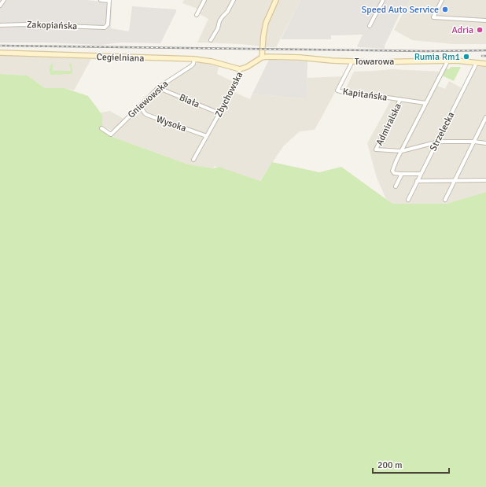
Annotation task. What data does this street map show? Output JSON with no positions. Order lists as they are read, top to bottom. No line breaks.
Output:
{"streets":{"street":["Zakopiańska","Cegielniana","Towarowa","Zbychowska","Kapitańska","Gniewowska","Biała","Wysoka","Admiralska","Strzelecka"]},"crossings":[["Cegielniana","Zbychowska"],["Cegielniana","Gniewowska"],["Towarowa","Zbychowska"],["Towarowa","Kapitańska"],["Towarowa","Strzelecka"],["Zbychowska","Biała"],["Zbychowska","Wysoka"],["Kapitańska","Admiralska"],["Gniewowska","Biała"],["Gniewowska","Wysoka"]],"places":["Speed Auto Service","Adria","Rumia Rm1"],"scale_bar":"200 m"}
